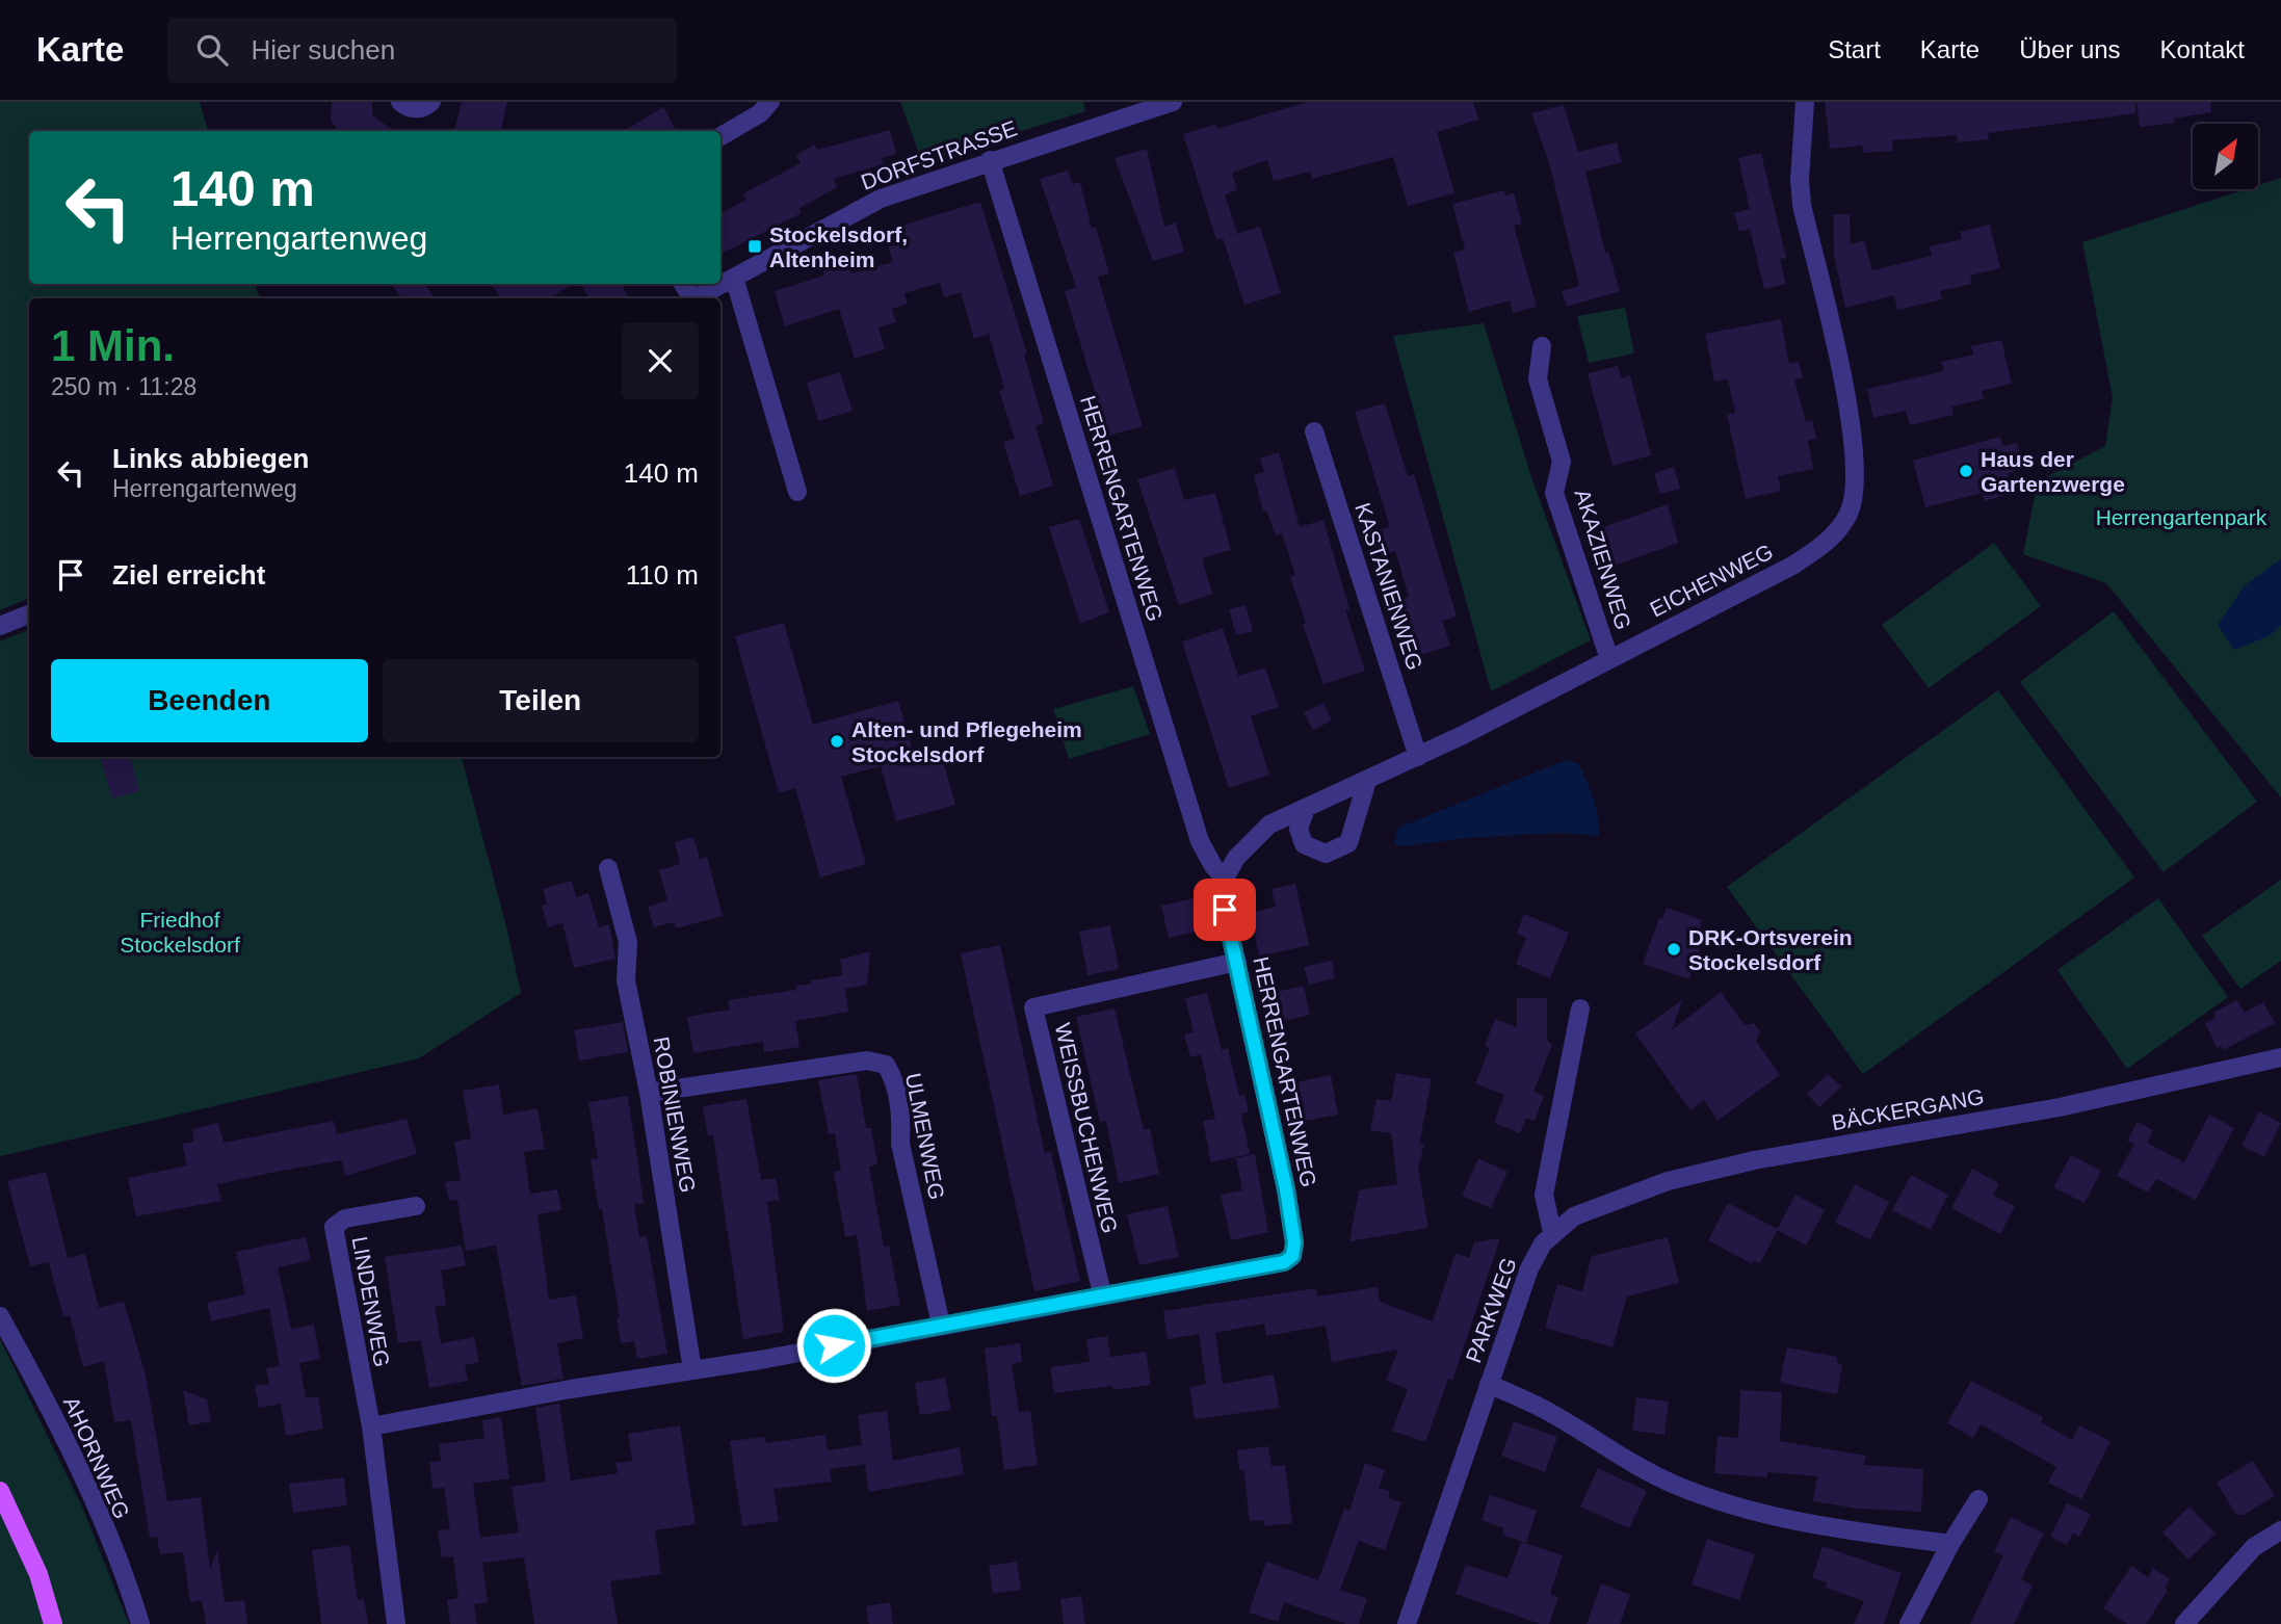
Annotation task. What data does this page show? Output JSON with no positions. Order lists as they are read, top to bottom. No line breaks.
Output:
{"streets":{"street":["DORFSTRASSE","HERRENGARTENWEG","AKAZIENWEG","EICHENWEG","KASTANIENWEG","BÄCKERGANG","ROBINIENWEG","WEISSBUCHENWEG","ULMENWEG","LINDENWEG","PARKWEG","AHORNWEG"]},"crossings":[["DORFSTRASSE","HERRENGARTENWEG"],["HERRENGARTENWEG","EICHENWEG"],["HERRENGARTENWEG","ROBINIENWEG"],["HERRENGARTENWEG","WEISSBUCHENWEG"],["HERRENGARTENWEG","ULMENWEG"],["HERRENGARTENWEG","LINDENWEG"],["AKAZIENWEG","EICHENWEG"],["EICHENWEG","KASTANIENWEG"],["BÄCKERGANG","PARKWEG"],["ROBINIENWEG","ULMENWEG"]],"parks":["Herrengartenpark","Friedhof Stockelsdorf"],"places":{"transit":["Stockelsdorf, Altenheim"],"other":["Haus der Gartenzwerge","Alten- und Pflegeheim Stockelsdorf","DRK-Ortsverein Stockelsdorf"]},"north":"top right","page":{"header":"Karte","search":"Hier suchen","nav":["Start","Karte","Über uns","Kontakt"],"turn":["140 m","Herrengartenweg"],"heading":["1 Min.","250 m · 11:28"],"list":[{"name":"Links abbiegen","note":"Herrengartenweg","value":"140 m"},{"name":"Ziel erreicht","value":"110 m"}],"buttons":["Beenden","Teilen"]}}
